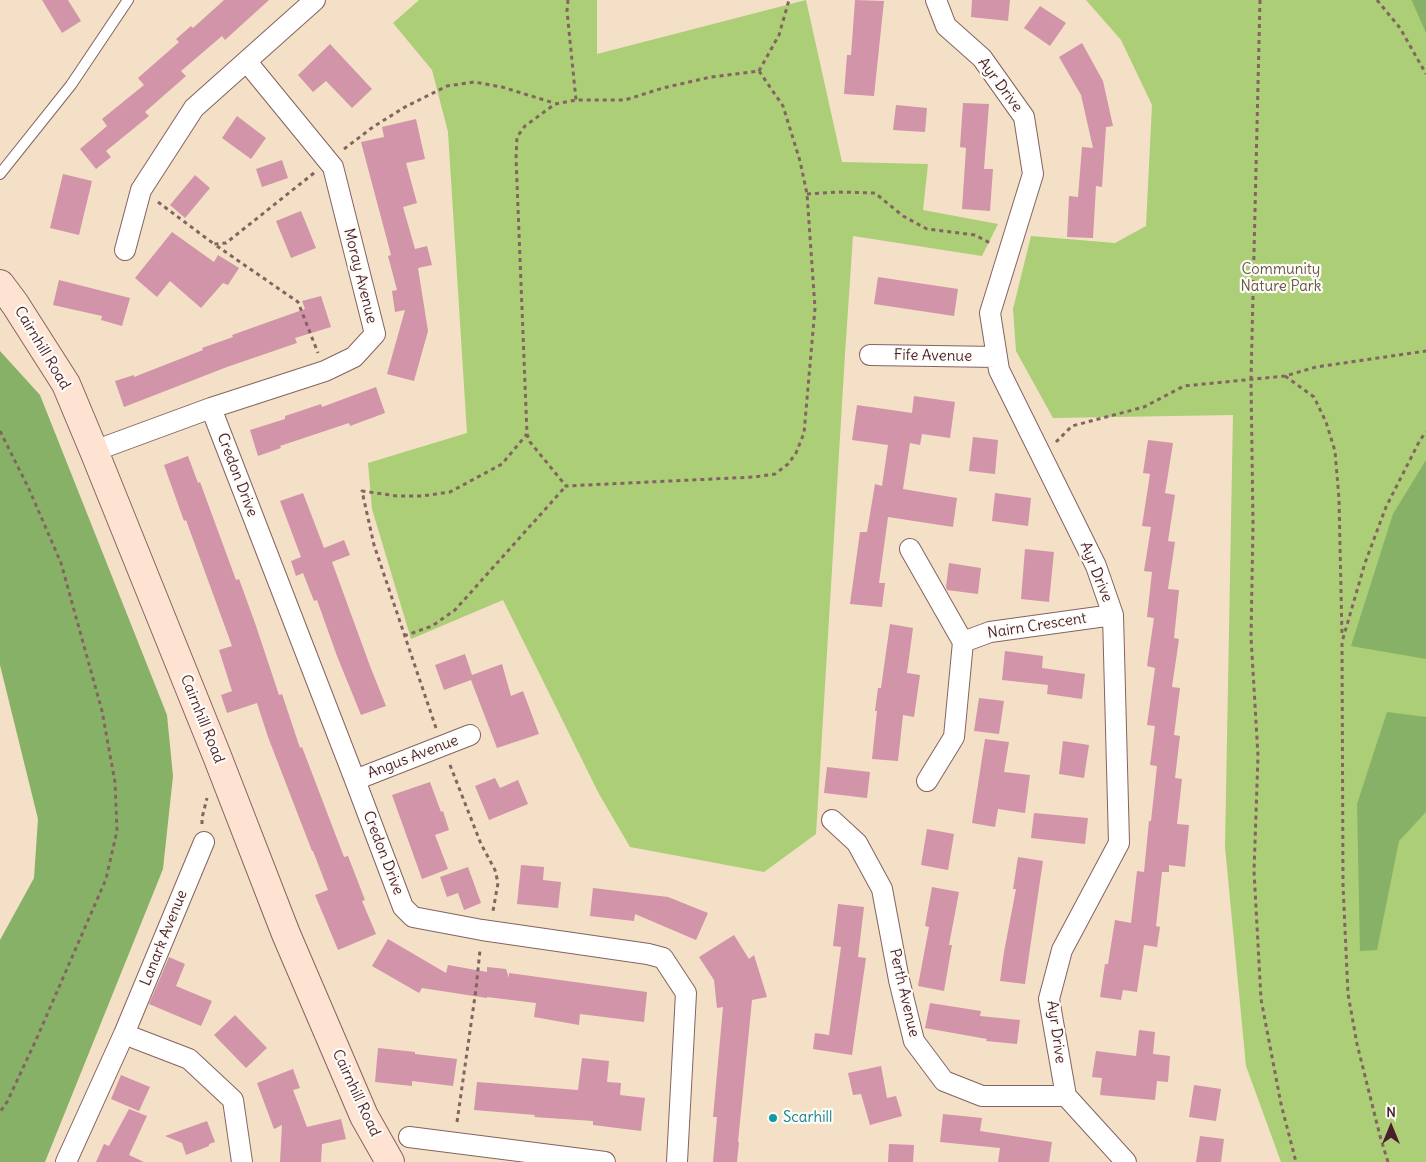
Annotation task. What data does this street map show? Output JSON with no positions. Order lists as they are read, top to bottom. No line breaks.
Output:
{"streets":{"main road":["Cairnhill Road"],"street":["Ayr Drive","Moray Avenue","Fife Avenue","Credon Drive","Nairn Crescent","Angus Avenue","Lanark Avenue","Perth Avenue"]},"crossings":[["Ayr Drive","Fife Avenue"],["Ayr Drive","Nairn Crescent"],["Ayr Drive","Perth Avenue"],["Moray Avenue","Cairnhill Road"],["Moray Avenue","Credon Drive"],["Credon Drive","Angus Avenue"]],"parks":["Community Nature Park"],"places":["Scarhill"],"north":"top"}
